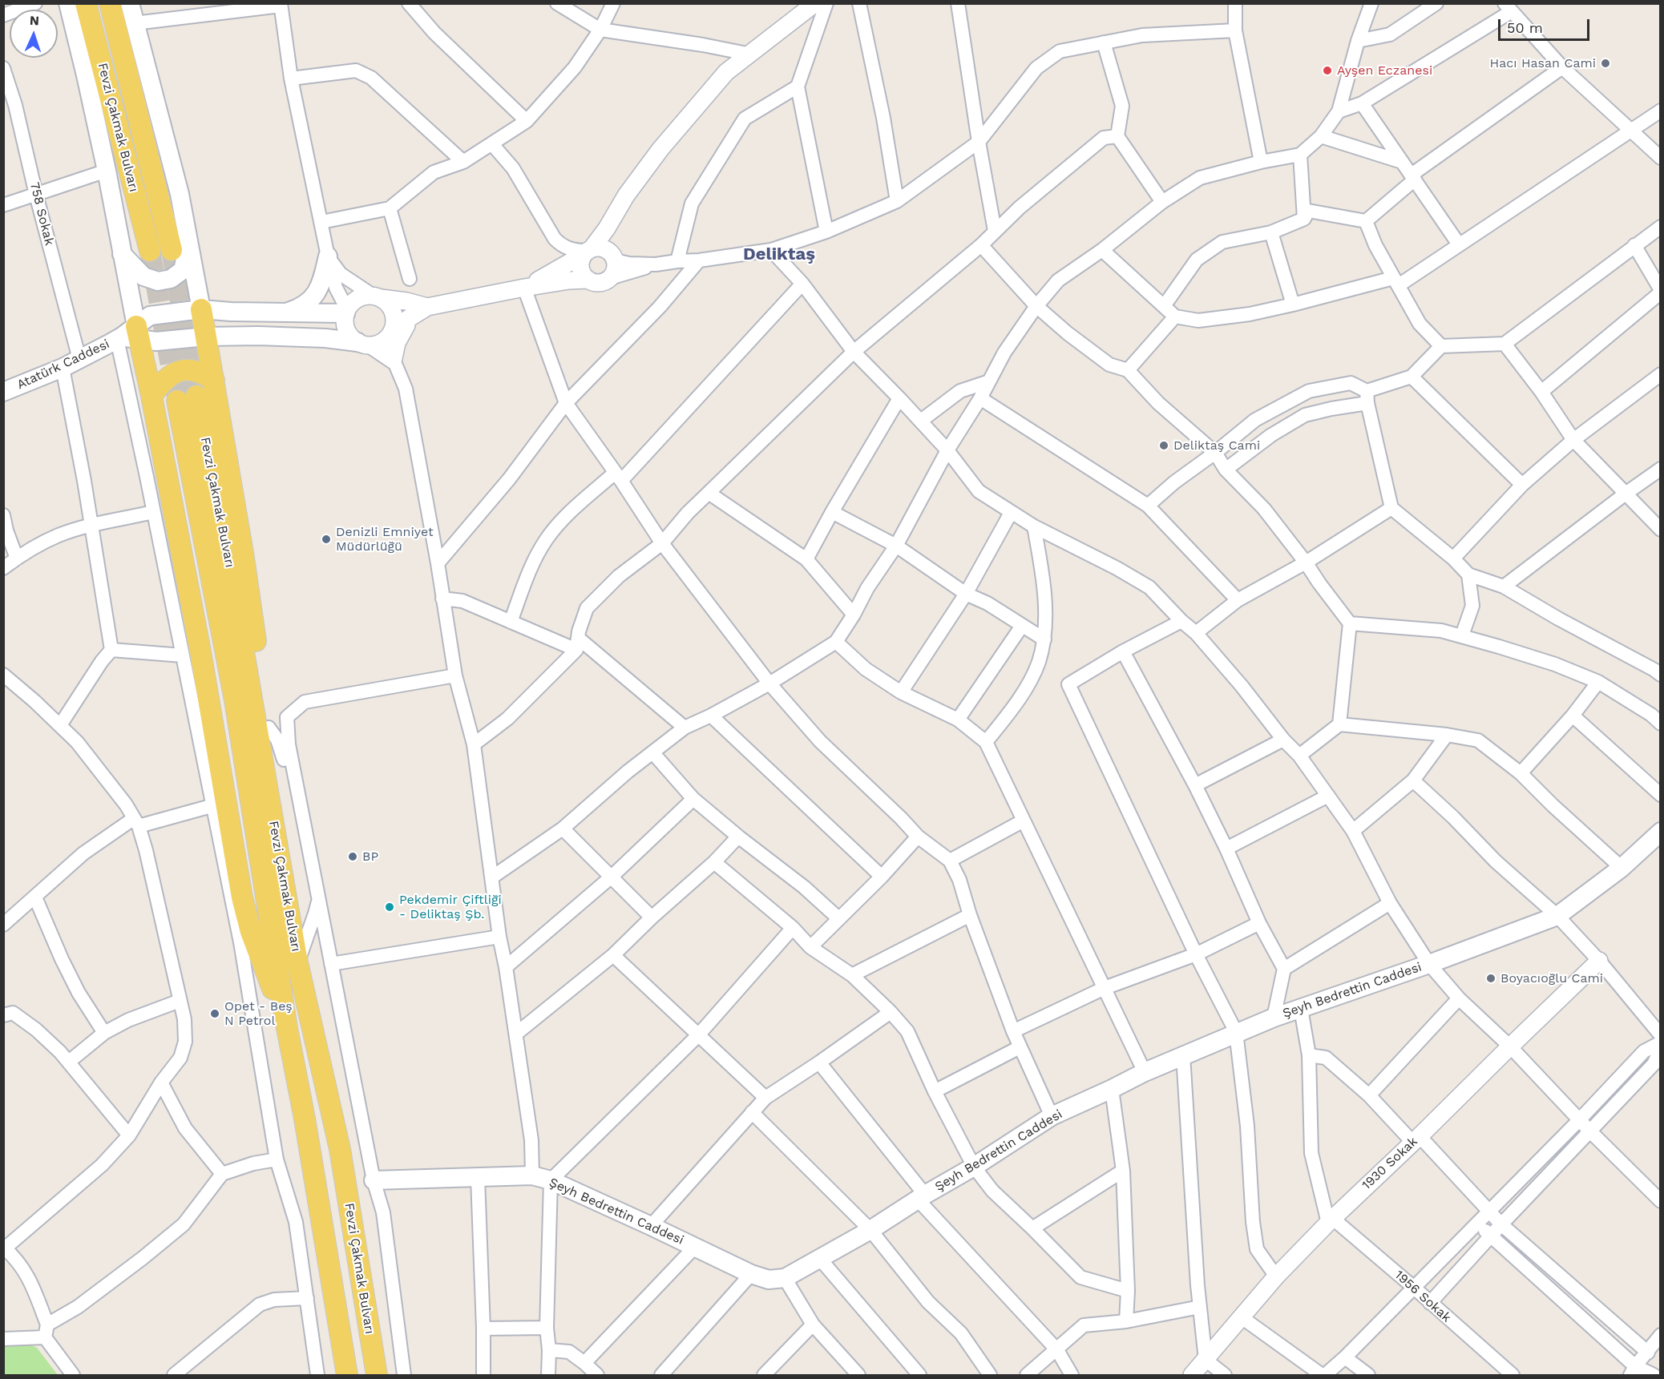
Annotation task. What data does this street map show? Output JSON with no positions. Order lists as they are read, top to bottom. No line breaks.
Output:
{"streets":{"main road":["Fevzi Çakmak Bulvarı","Atatürk Caddesi","Şeyh Bedrettin Caddesi"],"street":["758 Sokak","1930 Sokak","1956 Sokak"]},"crossings":[["758 Sokak","Atatürk Caddesi"],["1930 Sokak","1956 Sokak"]],"districts":["Deliktaş"],"places":["Hacı Hasan Cami","Ayşen Eczanesi","Deliktaş Cami","Denizli Emniyet Müdürlüğü","BP","Pekdemir Çiftliği - Deliktaş Şb.","Boyacıoğlu Cami","Opet - Beş N Petrol"],"scale_bar":"50 m","north":"top"}
